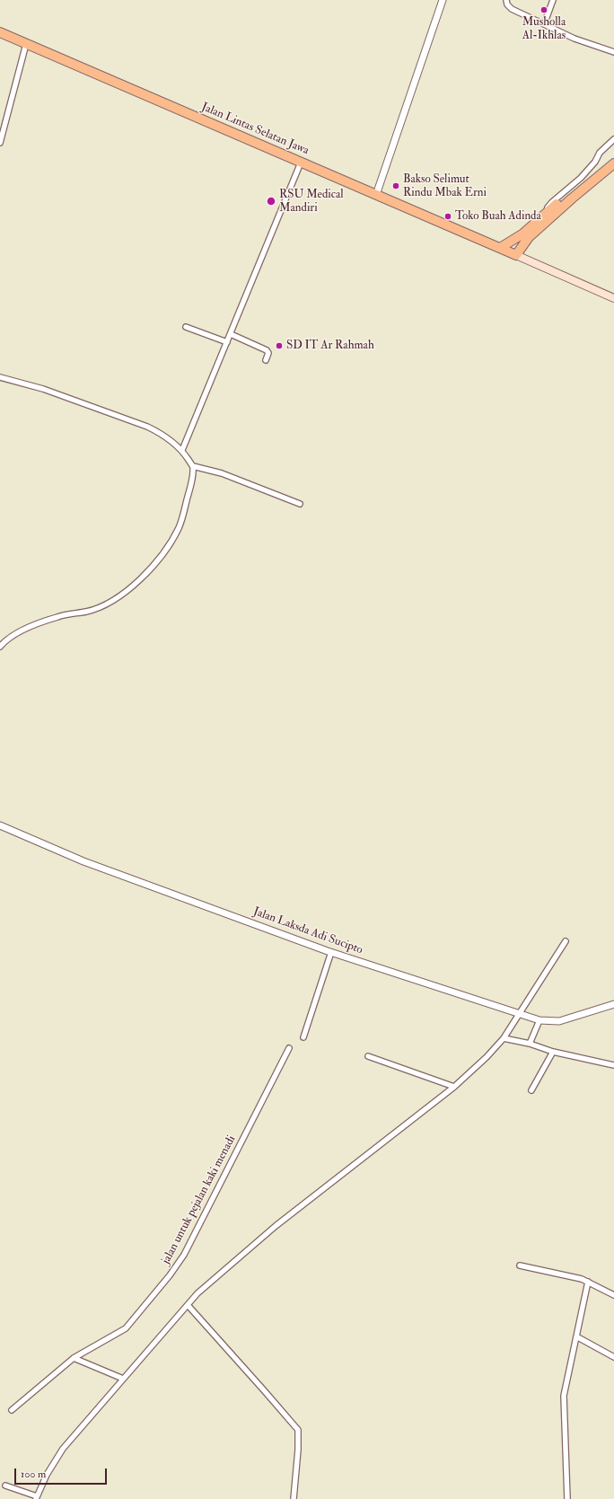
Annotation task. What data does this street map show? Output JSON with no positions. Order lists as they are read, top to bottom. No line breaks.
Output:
{"streets":{"highway":["Jalan Lintas Selatan Jawa"],"street":["Jalan Laksda Adi Sucipto","jalan untuk pejalan kaki menadi"]},"places":["Musholla Al-Ikhlas","Bakso Selimut Rindu Mbak Erni","RSU Medical Mandiri","Toko Buah Adinda","SD IT Ar Rahmah"],"scale_bar":"100 m"}
